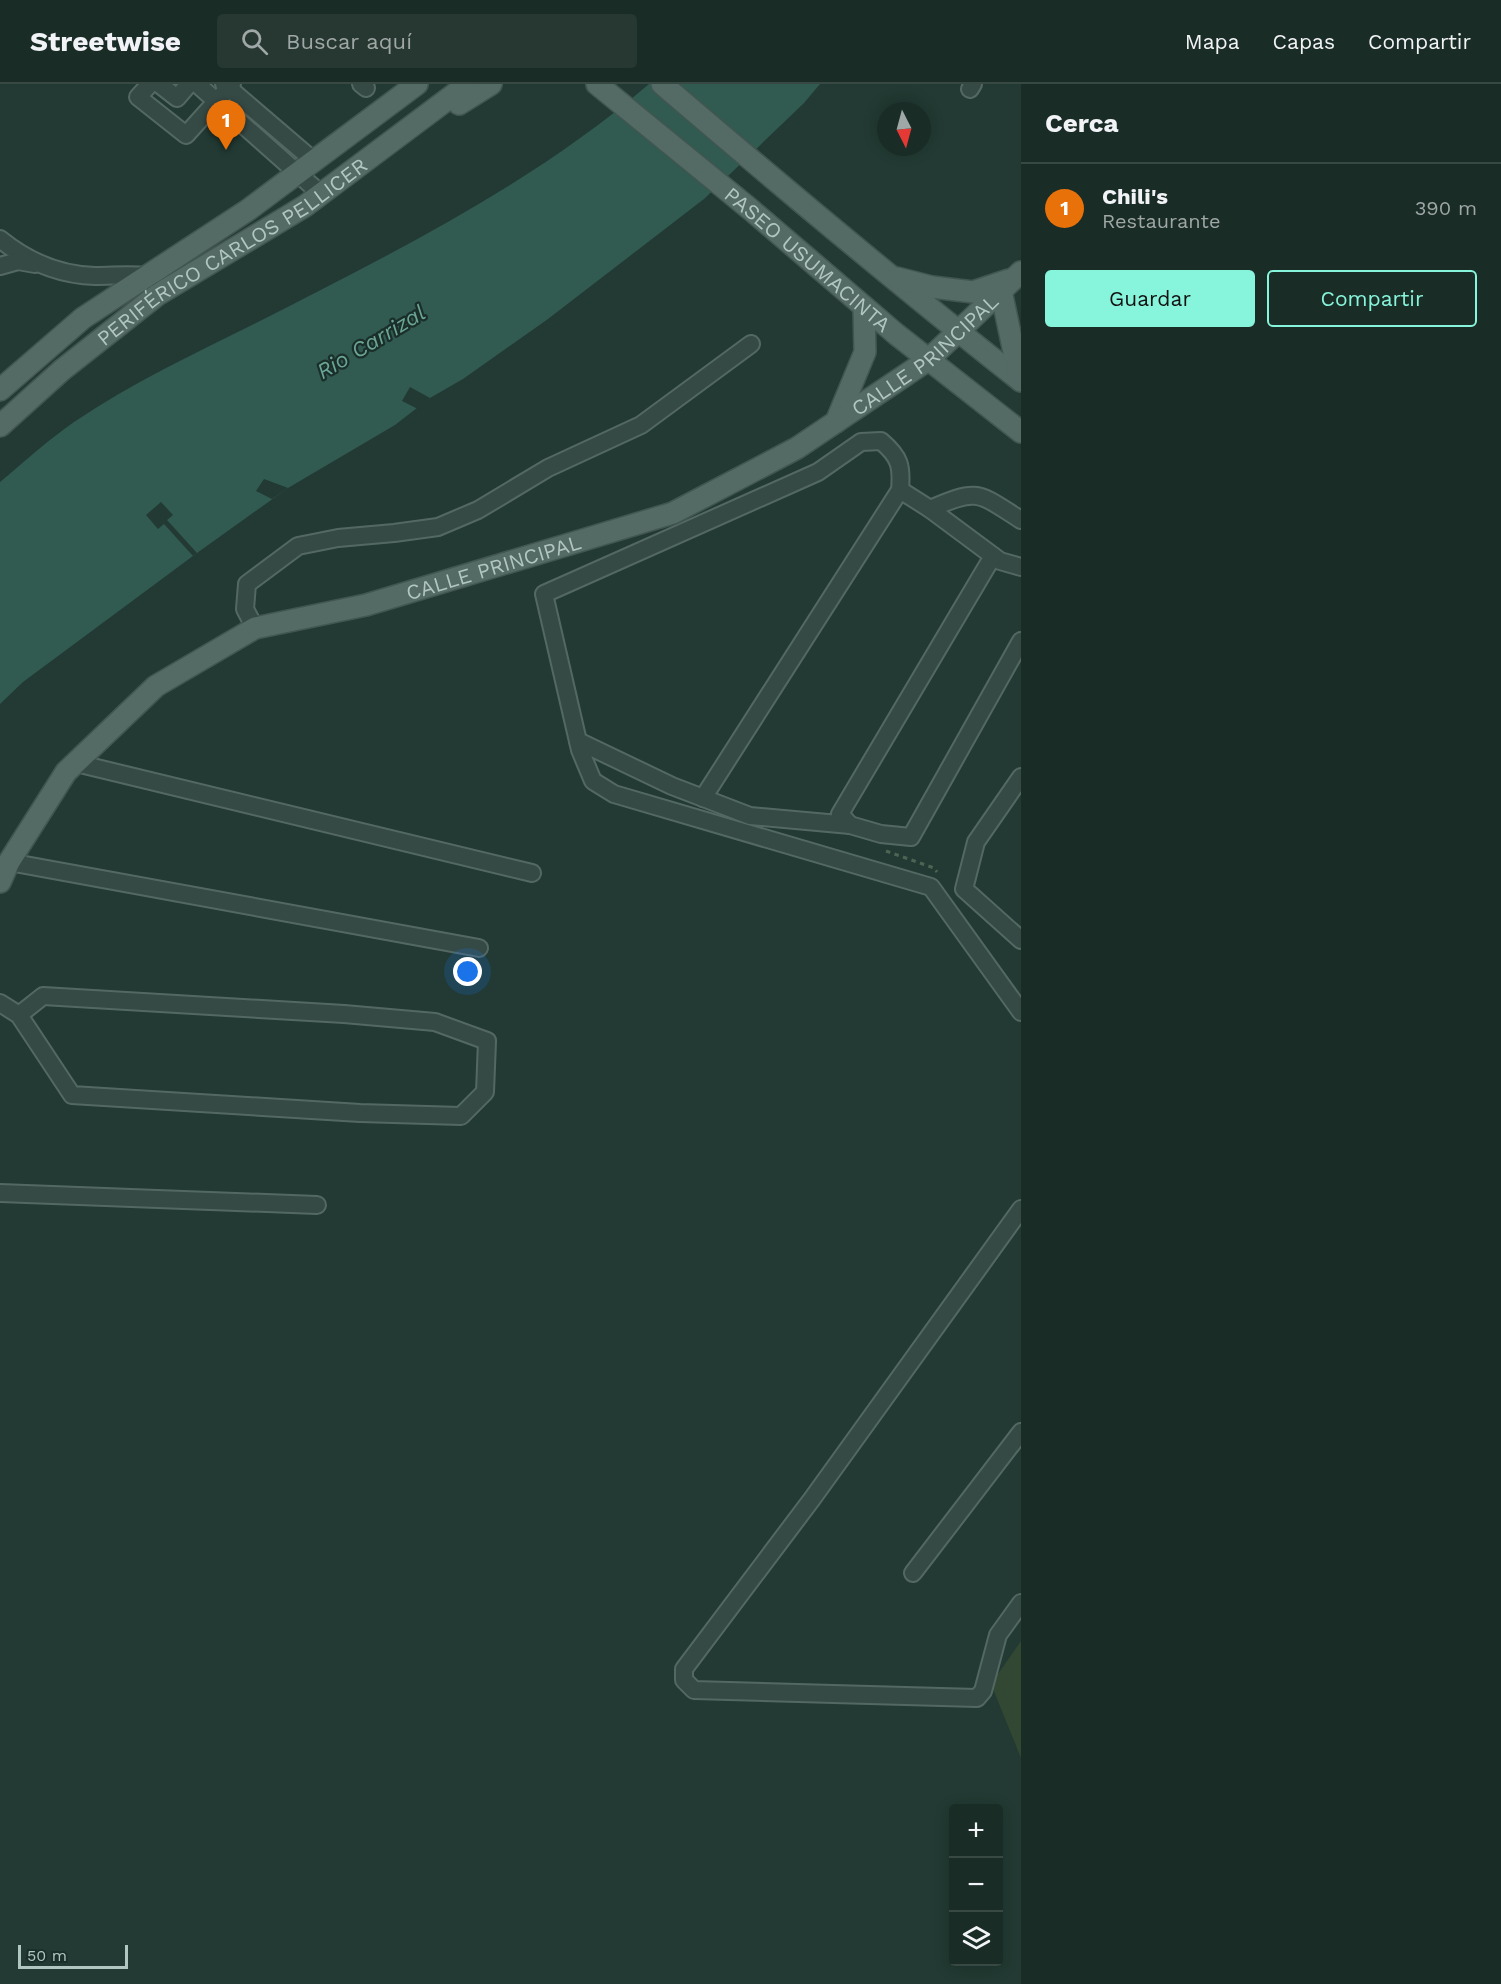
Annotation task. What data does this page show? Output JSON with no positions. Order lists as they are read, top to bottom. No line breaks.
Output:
{"streets":{"main road":["PERIFÉRICO CARLOS PELLICER","PASEO USUMACINTA","CALLE PRINCIPAL"]},"crossings":[["PASEO USUMACINTA","CALLE PRINCIPAL"]],"water":["Rio Carrizal"],"scale_bar":"50 m","north":"bottom","page":{"header":"Streetwise","search":"Buscar aquí","nav":["Mapa","Capas","Compartir"],"heading":"Cerca","pins":"1","list":[{"mark":"1","name":"Chili's","note":"Restaurante","value":"390 m"}],"buttons":["Guardar","Compartir"],"map_buttons":["+","−"],"scale":"50 m"}}
